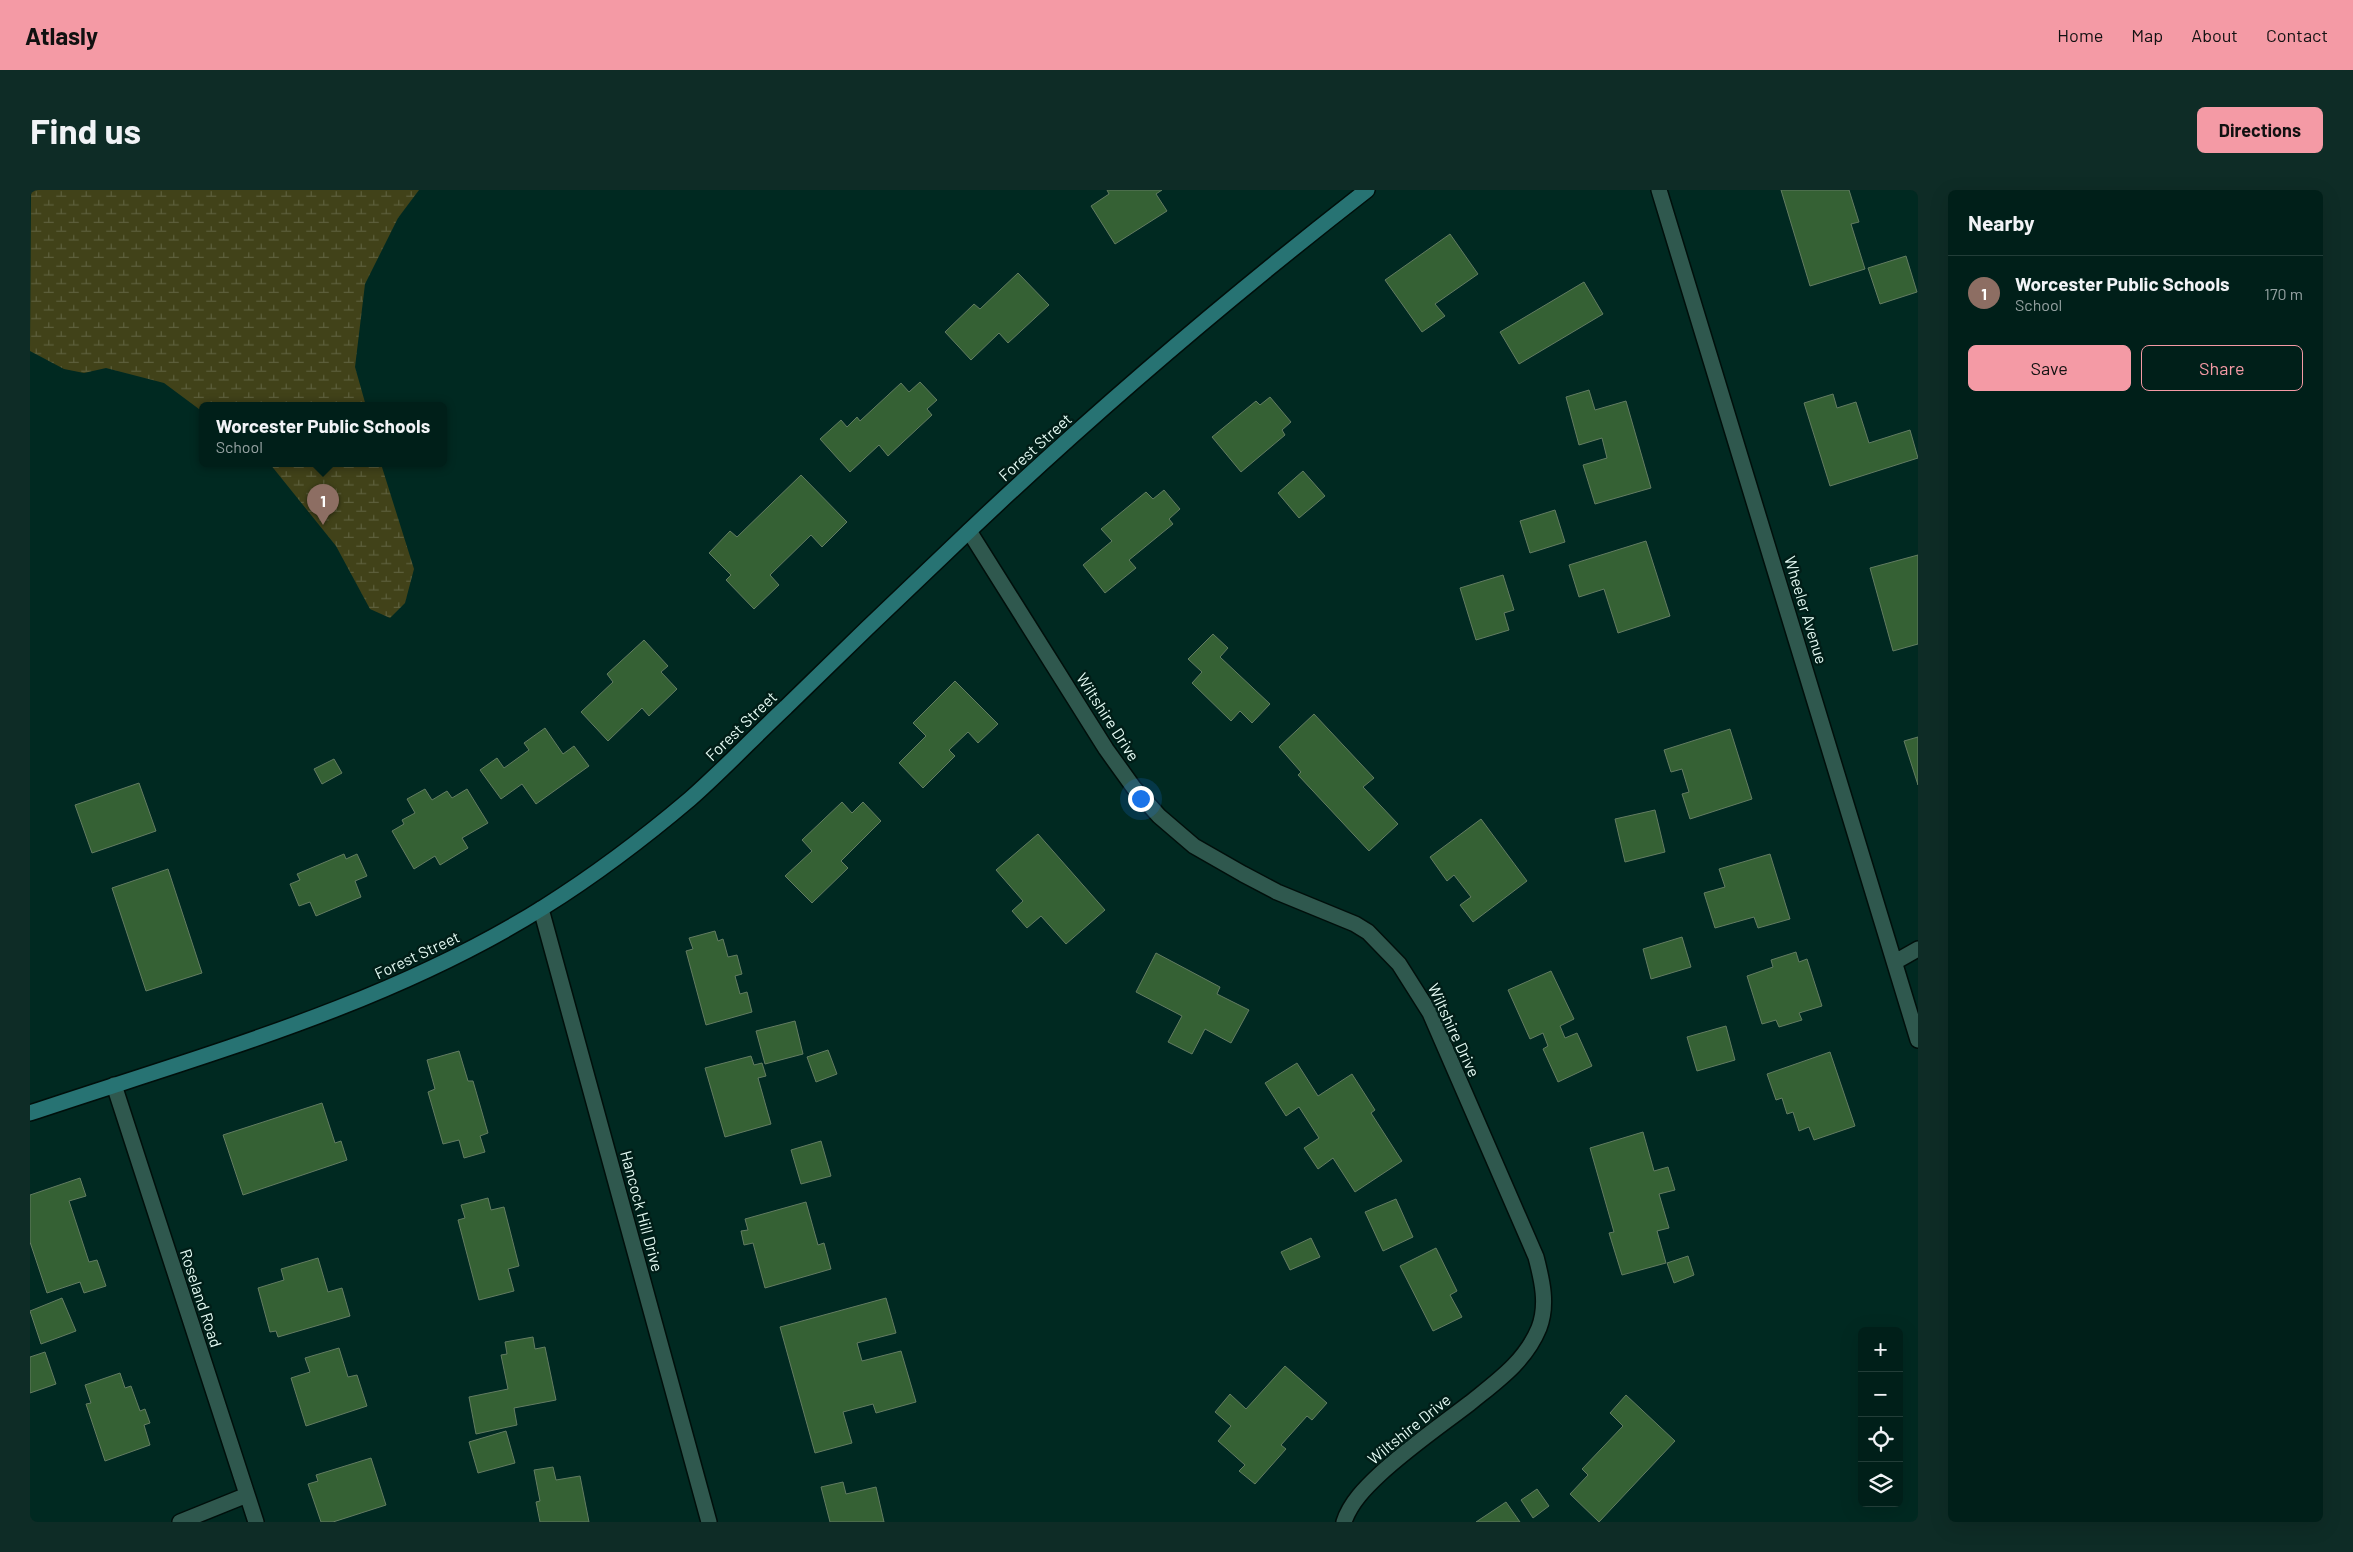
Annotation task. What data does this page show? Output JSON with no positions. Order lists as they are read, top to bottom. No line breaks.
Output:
{"streets":{"main road":["Forest Street"],"street":["Wheeler Avenue","Wiltshire Drive","Hancock Hill Drive","Roseland Road"]},"crossings":[["Forest Street","Wiltshire Drive"],["Forest Street","Hancock Hill Drive"],["Forest Street","Roseland Road"]],"page":{"header":"Atlasly","nav":["Home","Map","About","Contact"],"buttons":["Directions",["Save","Share"]],"title":"Find us","heading":"Nearby","list":[{"mark":"1","name":"Worcester Public Schools","note":"School","value":"170 m"}],"popup":["Worcester Public Schools","School"],"pins":"1","map_buttons":["+","−"]}}
